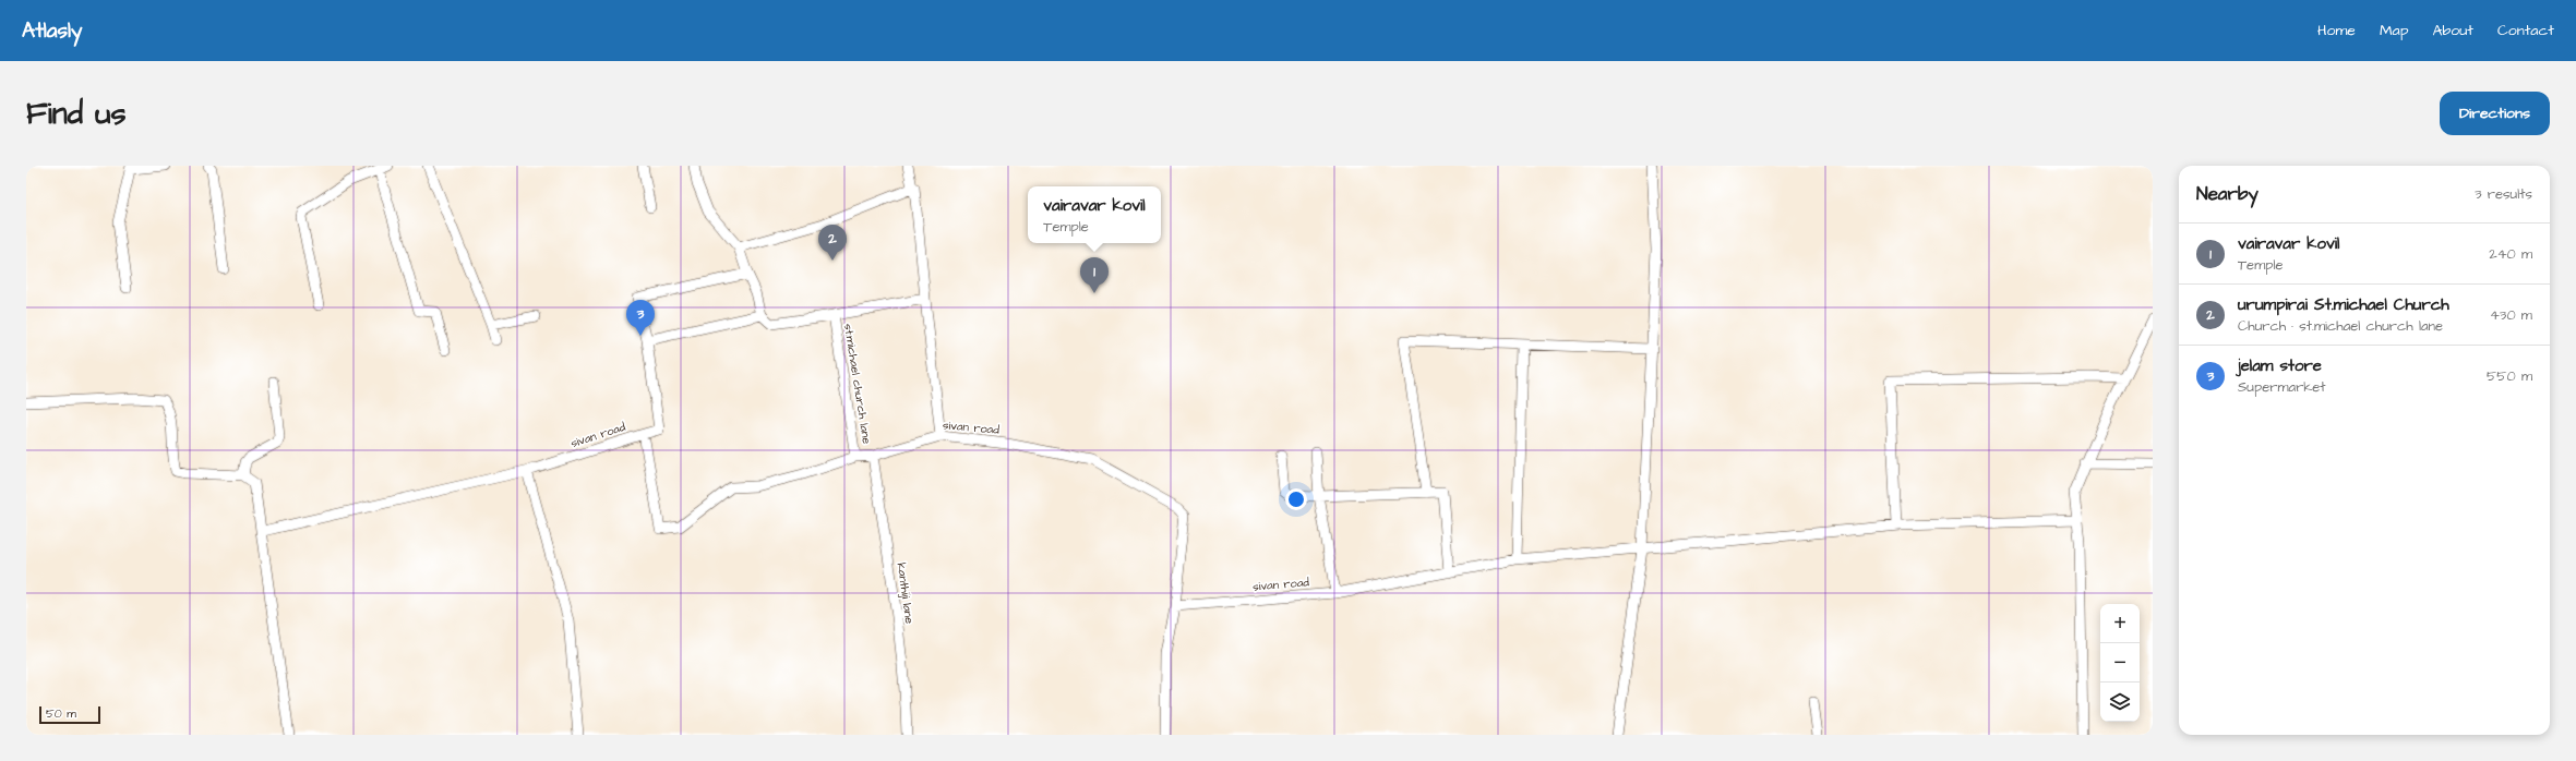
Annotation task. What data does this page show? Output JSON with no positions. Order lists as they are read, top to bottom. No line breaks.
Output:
{"streets":{"street":["st.michael church lane","sivan road","kanthiji lane"]},"crossings":[["st.michael church lane","sivan road"],["sivan road","kanthiji lane"]],"scale_bar":"50 m","page":{"header":"Atlasly","nav":["Home","Map","About","Contact"],"buttons":"Directions","title":"Find us","heading":["Nearby","3 results"],"popup":["vairavar kovil","Temple"],"list":[{"mark":"1","name":"vairavar kovil","note":"Temple","value":"240 m"},{"mark":"2","name":"urumpirai St.michael Church","note":"Church · st.michael church lane","value":"430 m"},{"mark":"3","name":"jelam store","note":"Supermarket","value":"550 m"}],"pins":["2","1","3"],"map_buttons":["+","−"],"scale":"50 m"}}
